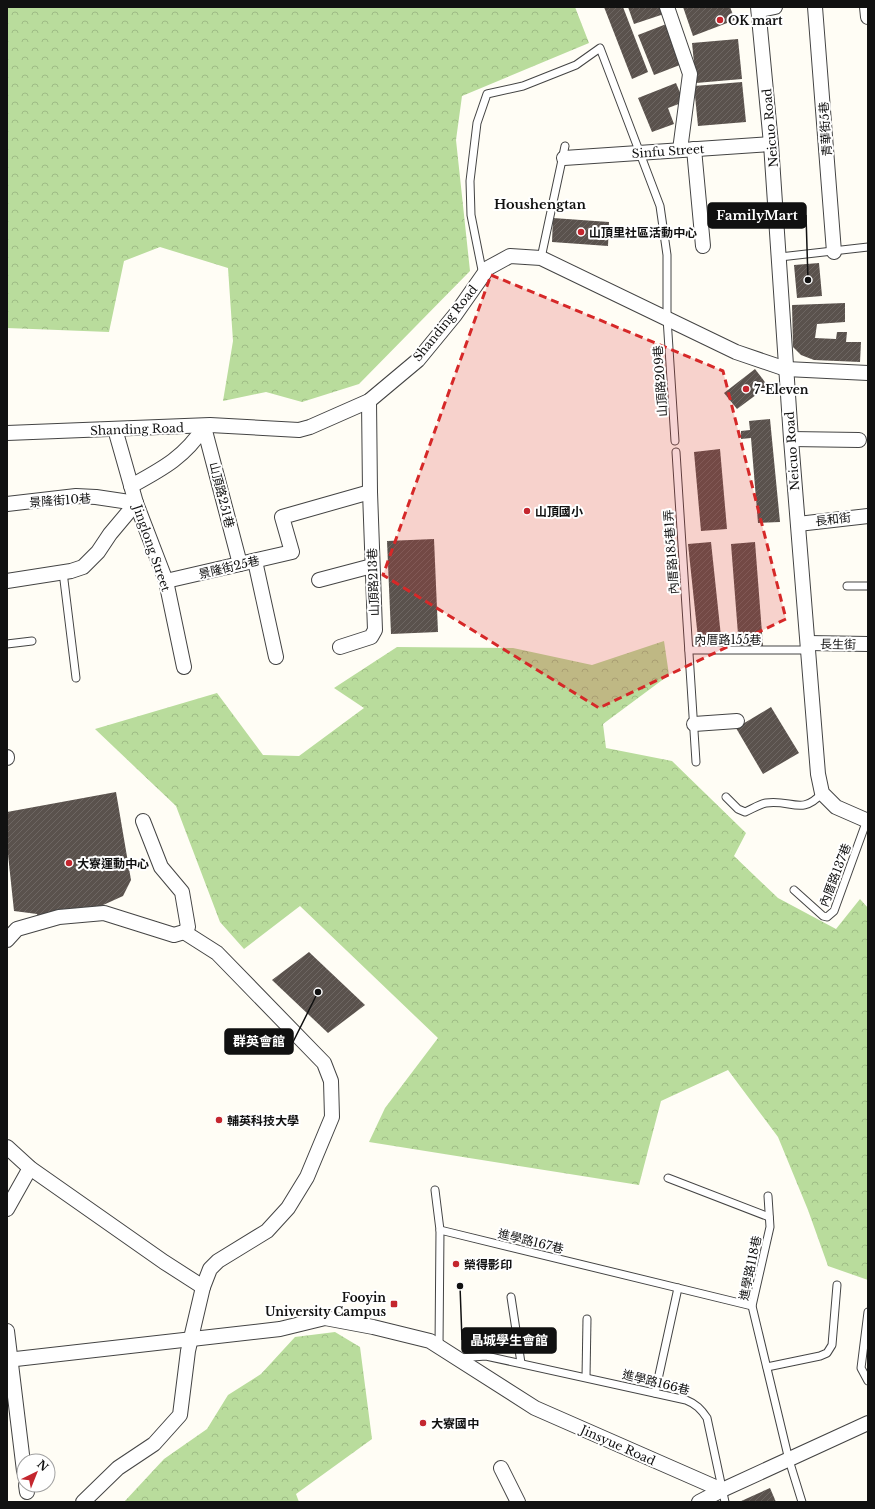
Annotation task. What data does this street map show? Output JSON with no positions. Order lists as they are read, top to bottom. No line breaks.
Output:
{"streets":{"street":["Neicuo Road","青華街5巷","Sinfu Street","Shanding Road","山頂路251巷","景隆街10巷","長和街","Jinglong Street","景隆街25巷","山頂路213巷","長生街","Jinsyue Road"],"lane":["山頂路209巷","內厝路185巷1弄","內厝路155巷","內厝路137巷","進學路167巷","進學路118巷","進學路166巷"]},"crossings":[["Neicuo Road","Sinfu Street"],["Neicuo Road","Shanding Road"],["Neicuo Road","長和街"],["Neicuo Road","內厝路155巷"],["Neicuo Road","長生街"],["Sinfu Street","山頂路209巷"],["Shanding Road","山頂路209巷"],["Shanding Road","山頂路251巷"],["Shanding Road","Jinglong Street"],["Shanding Road","山頂路213巷"],["山頂路251巷","景隆街25巷"],["景隆街10巷","Jinglong Street"],["Jinglong Street","景隆街25巷"],["內厝路185巷1弄","內厝路155巷"],["景隆街25巷","山頂路213巷"],["內厝路155巷","長生街"],["進學路166巷","Jinsyue Road"]],"districts":["Houshengtan"],"places":{"other":["OK mart","山頂里社區活動中心","FamilyMart","7-Eleven","山頂國小","大寮運動中心","群英會館","輔英科技大學","榮得影印","晶城學生會館","大寮國中"],"transit":["Fooyin University Campus"]},"north":"top right"}
